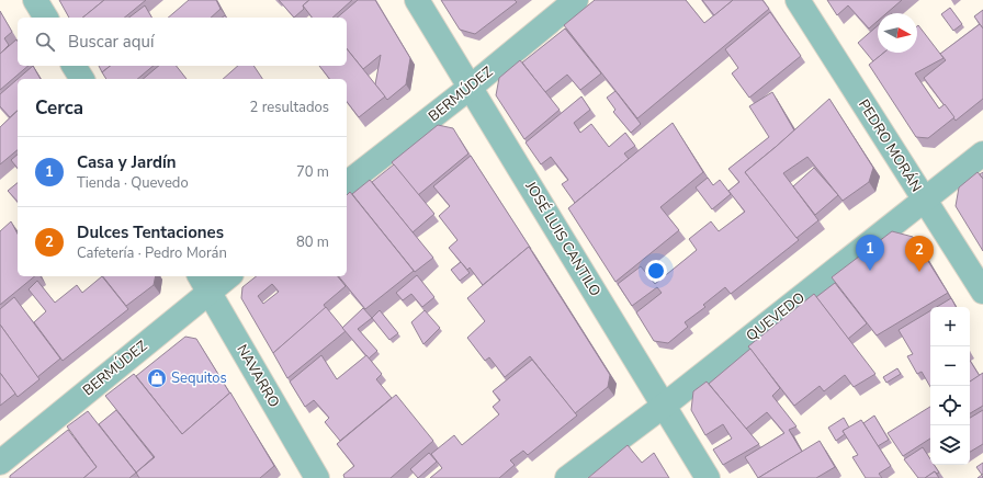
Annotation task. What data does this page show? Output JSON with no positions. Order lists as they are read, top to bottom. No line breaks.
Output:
{"streets":{"street":["BERMÚDEZ","PEDRO MORÁN","JOSÉ LUIS CANTILO","QUEVEDO","NAVARRO"]},"crossings":[["BERMÚDEZ","JOSÉ LUIS CANTILO"],["BERMÚDEZ","NAVARRO"],["PEDRO MORÁN","QUEVEDO"],["JOSÉ LUIS CANTILO","QUEVEDO"]],"places":{"shop":["Sequitos"]},"north":"right","page":{"search":"Buscar aquí","heading":["Cerca","2 resultados"],"list":[{"mark":"1","name":"Casa y Jardín","note":"Tienda · Quevedo","value":"70 m"},{"mark":"2","name":"Dulces Tentaciones","note":"Cafetería · Pedro Morán","value":"80 m"}],"pins":["1","2"],"map_buttons":["+","−"]}}
